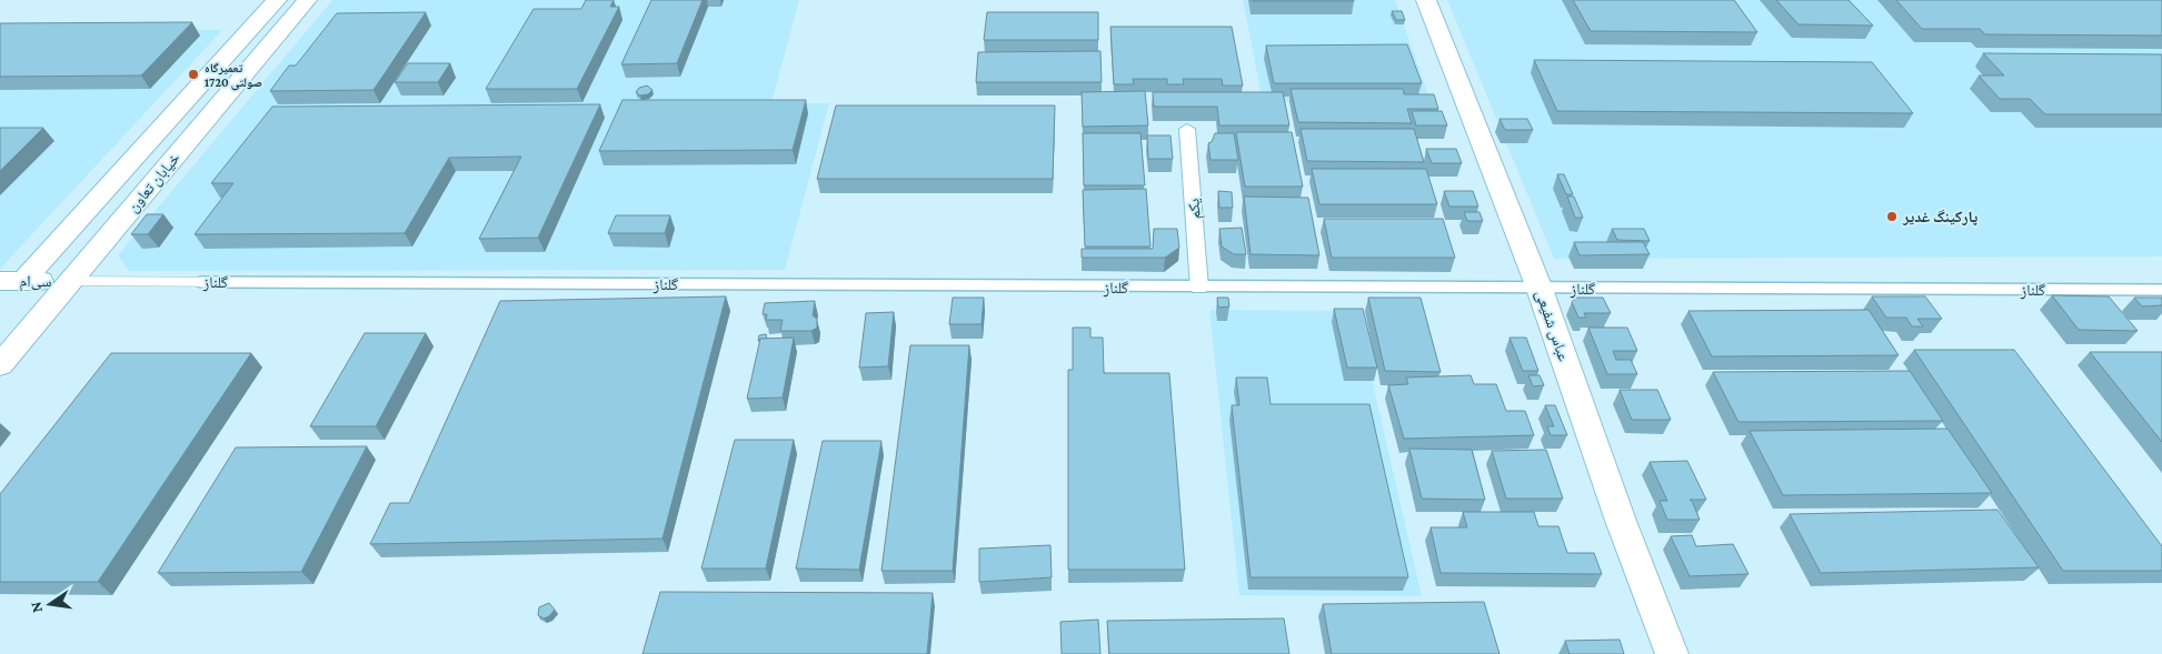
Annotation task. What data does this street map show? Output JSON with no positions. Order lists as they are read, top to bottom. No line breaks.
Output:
{"streets":{"main road":["خیابان تعاون","سی‌ام","عباس شفیعی"],"street":["یکم"],"lane":["گلناز"]},"crossings":[["خیابان تعاون","سی‌ام"],["خیابان تعاون","گلناز"],["یکم","گلناز"],["سی‌ام","گلناز"],["گلناز","عباس شفیعی"]],"places":["تعمیرگاه 1720 صولتی","پارکینگ غدیر"],"north":"left"}
